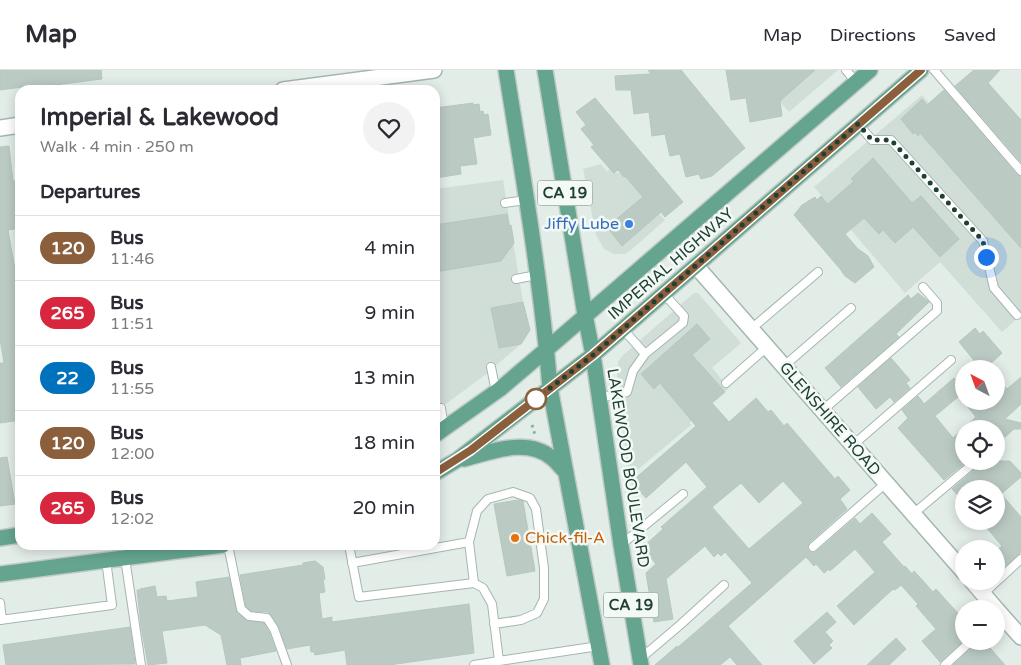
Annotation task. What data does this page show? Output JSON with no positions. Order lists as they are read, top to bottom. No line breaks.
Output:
{"streets":{"main road":["CA 19","IMPERIAL HIGHWAY","LAKEWOOD BOULEVARD"],"street":["GLENSHIRE ROAD"]},"crossings":[["CA 19","IMPERIAL HIGHWAY"],["IMPERIAL HIGHWAY","GLENSHIRE ROAD"],["IMPERIAL HIGHWAY","LAKEWOOD BOULEVARD"]],"places":["Jiffy Lube","Chick-fil-A"],"lines":["bus line 120"],"north":"top left","page":{"header":"Map","nav":["Map","Directions","Saved"],"heading":[["Imperial & Lakewood","Walk · 4 min · 250 m"],"Departures"],"list":[{"mark":"120","name":"Bus","note":"11:46","value":"4 min"},{"mark":"265","name":"Bus","note":"11:51","value":"9 min"},{"mark":"22","name":"Bus","note":"11:55","value":"13 min"},{"mark":"120","name":"Bus","note":"12:00","value":"18 min"},{"mark":"265","name":"Bus","note":"12:02","value":"20 min"}],"map_buttons":["+","−"]}}
